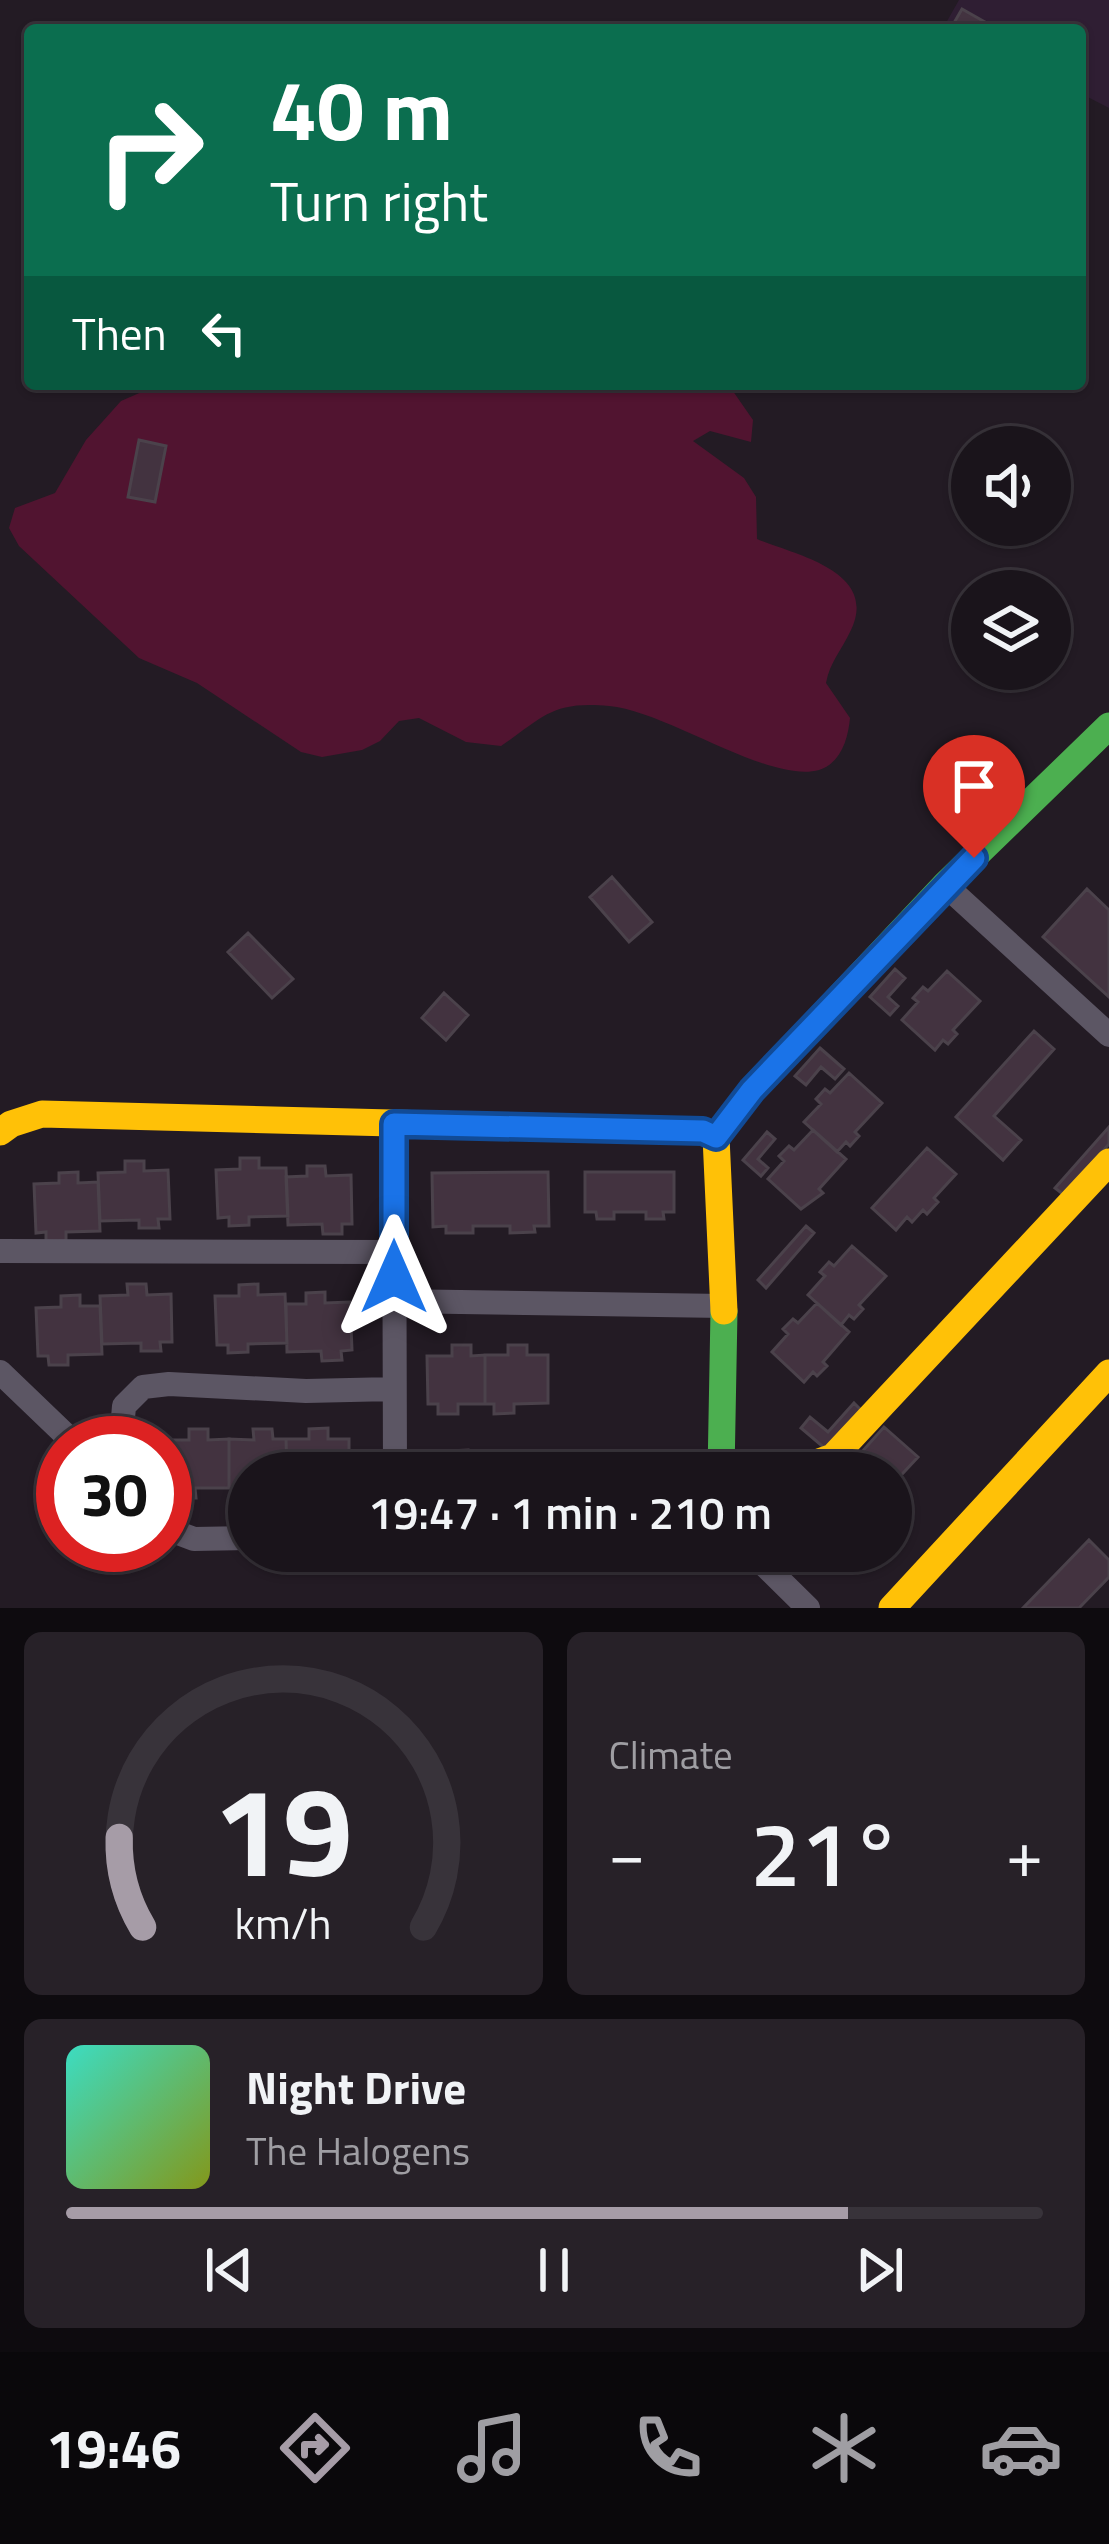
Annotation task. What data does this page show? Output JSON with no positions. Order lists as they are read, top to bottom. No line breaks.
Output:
{"page":{"turn":["40 m","Turn right"],"then":"Then","limit":"30","trip":"19:47 · 1 min · 210 m","tile":"Climate","heat":["−","21°","+"],"song":["Night Drive","The Halogens"],"tabs":"19:46","gauge":["19","km/h"]}}
